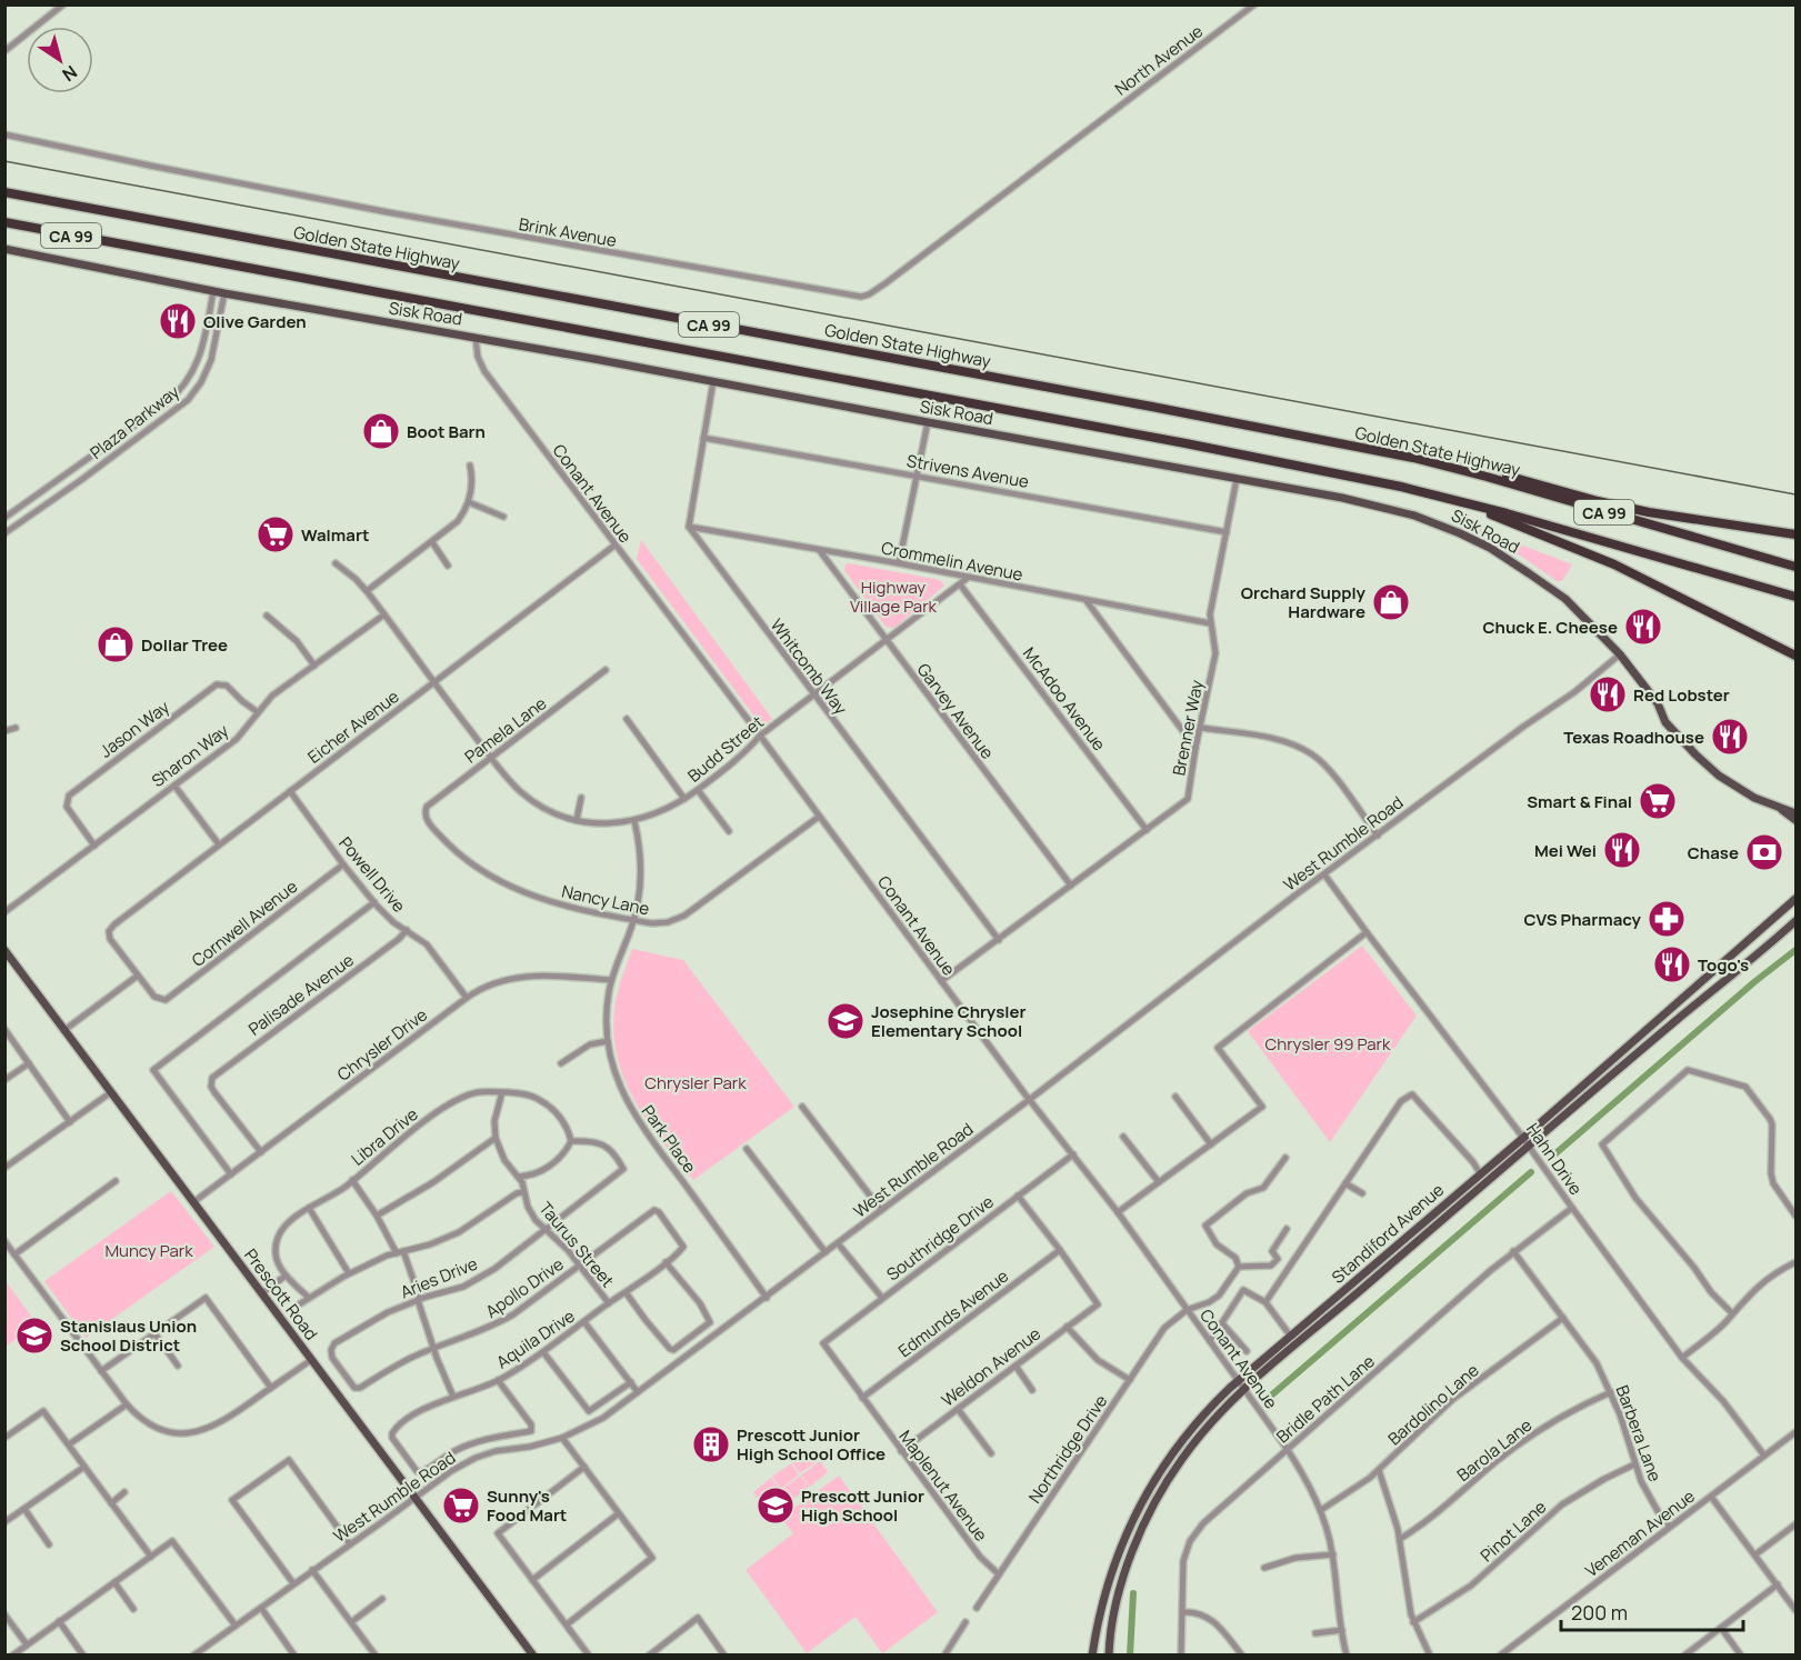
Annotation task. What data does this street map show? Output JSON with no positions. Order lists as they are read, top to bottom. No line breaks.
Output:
{"streets":{"highway":["CA 99","Golden State Highway"],"main road":["Sisk Road","Standiford Avenue","Prescott Road"],"street":["North Avenue","Brink Avenue","Plaza Parkway","Strivens Avenue","Conant Avenue","Crommelin Avenue","Whitcomb Way","McAdoo Avenue","Garvey Avenue","Eicher Avenue","Brenner Way","Jason Way","Pamela Lane","Budd Street","Sharon Way","West Rumble Road","Powell Drive","Nancy Lane","Cornwell Avenue","Palisade Avenue","Chrysler Drive","Libra Drive","Park Place","Hahn Drive","Southridge Drive","Taurus Street","Aries Drive","Apollo Drive","Edmunds Avenue","Aquila Drive","Weldon Avenue","Bridle Path Lane","Bardolino Lane","Barbera Lane","Northridge Drive","Barola Lane","Maplenut Avenue","Pinot Lane","Veneman Avenue"]},"crossings":[["North Avenue","Brink Avenue"],["Sisk Road","Plaza Parkway"],["Sisk Road","Conant Avenue"],["Sisk Road","Brenner Way"],["Sisk Road","West Rumble Road"],["Strivens Avenue","Brenner Way"],["Conant Avenue","Eicher Avenue"],["Conant Avenue","Brenner Way"],["Conant Avenue","Budd Street"],["Conant Avenue","West Rumble Road"],["Conant Avenue","Nancy Lane"],["Conant Avenue","Standiford Avenue"],["Conant Avenue","Southridge Drive"],["Conant Avenue","Bridle Path Lane"],["Conant Avenue","Bardolino Lane"],["Conant Avenue","Northridge Drive"],["Crommelin Avenue","Whitcomb Way"],["Crommelin Avenue","Garvey Avenue"],["Crommelin Avenue","Brenner Way"],["Crommelin Avenue","Budd Street"],["Whitcomb Way","Brenner Way"],["Whitcomb Way","Budd Street"],["McAdoo Avenue","Brenner Way"],["McAdoo Avenue","Budd Street"],["Garvey Avenue","Brenner Way"],["Garvey Avenue","Budd Street"],["Eicher Avenue","Budd Street"],["Eicher Avenue","Powell Drive"],["Eicher Avenue","Cornwell Avenue"],["Jason Way","Sharon Way"],["Pamela Lane","Budd Street"],["Pamela Lane","Nancy Lane"],["Budd Street","Sharon Way"],["Budd Street","Park Place"],["West Rumble Road","Park Place"],["West Rumble Road","Hahn Drive"],["West Rumble Road","Prescott Road"],["Powell Drive","Cornwell Avenue"],["Powell Drive","Palisade Avenue"],["Powell Drive","Chrysler Drive"],["Nancy Lane","Park Place"],["Palisade Avenue","Chrysler Drive"],["Chrysler Drive","Park Place"],["Chrysler Drive","Prescott Road"],["Libra Drive","Taurus Street"],["Libra Drive","Aries Drive"],["Hahn Drive","Standiford Avenue"],["Hahn Drive","Bridle Path Lane"],["Hahn Drive","Veneman Avenue"],["Southridge Drive","Maplenut Avenue"],["Taurus Street","Aries Drive"],["Taurus Street","Apollo Drive"],["Taurus Street","Aquila Drive"],["Aries Drive","Apollo Drive"],["Apollo Drive","Aquila Drive"],["Edmunds Avenue","Weldon Avenue"],["Edmunds Avenue","Maplenut Avenue"],["Weldon Avenue","Maplenut Avenue"],["Bridle Path Lane","Barbera Lane"],["Bardolino Lane","Barbera Lane"],["Barbera Lane","Barola Lane"],["Barbera Lane","Pinot Lane"],["Barbera Lane","Veneman Avenue"],["Northridge Drive","Maplenut Avenue"]],"parks":["Highway Village Park","Chrysler 99 Park","Chrysler Park","Muncy Park"],"places":{"restaurant":["Olive Garden","Chuck E. Cheese","Red Lobster","Texas Roadhouse","Mei Wei","Togo's"],"shop":["Boot Barn","Orchard Supply Hardware","Dollar Tree"],"supermarket":["Walmart","Smart & Final","Sunny's Food Mart"],"bank":["Chase"],"pharmacy":["CVS Pharmacy"],"school or university":["Josephine Chrysler Elementary School","Stanislaus Union School District","Prescott Junior High School"],"building":["Prescott Junior High School Office"]},"scale_bar":"200 m","north":"bottom right"}
